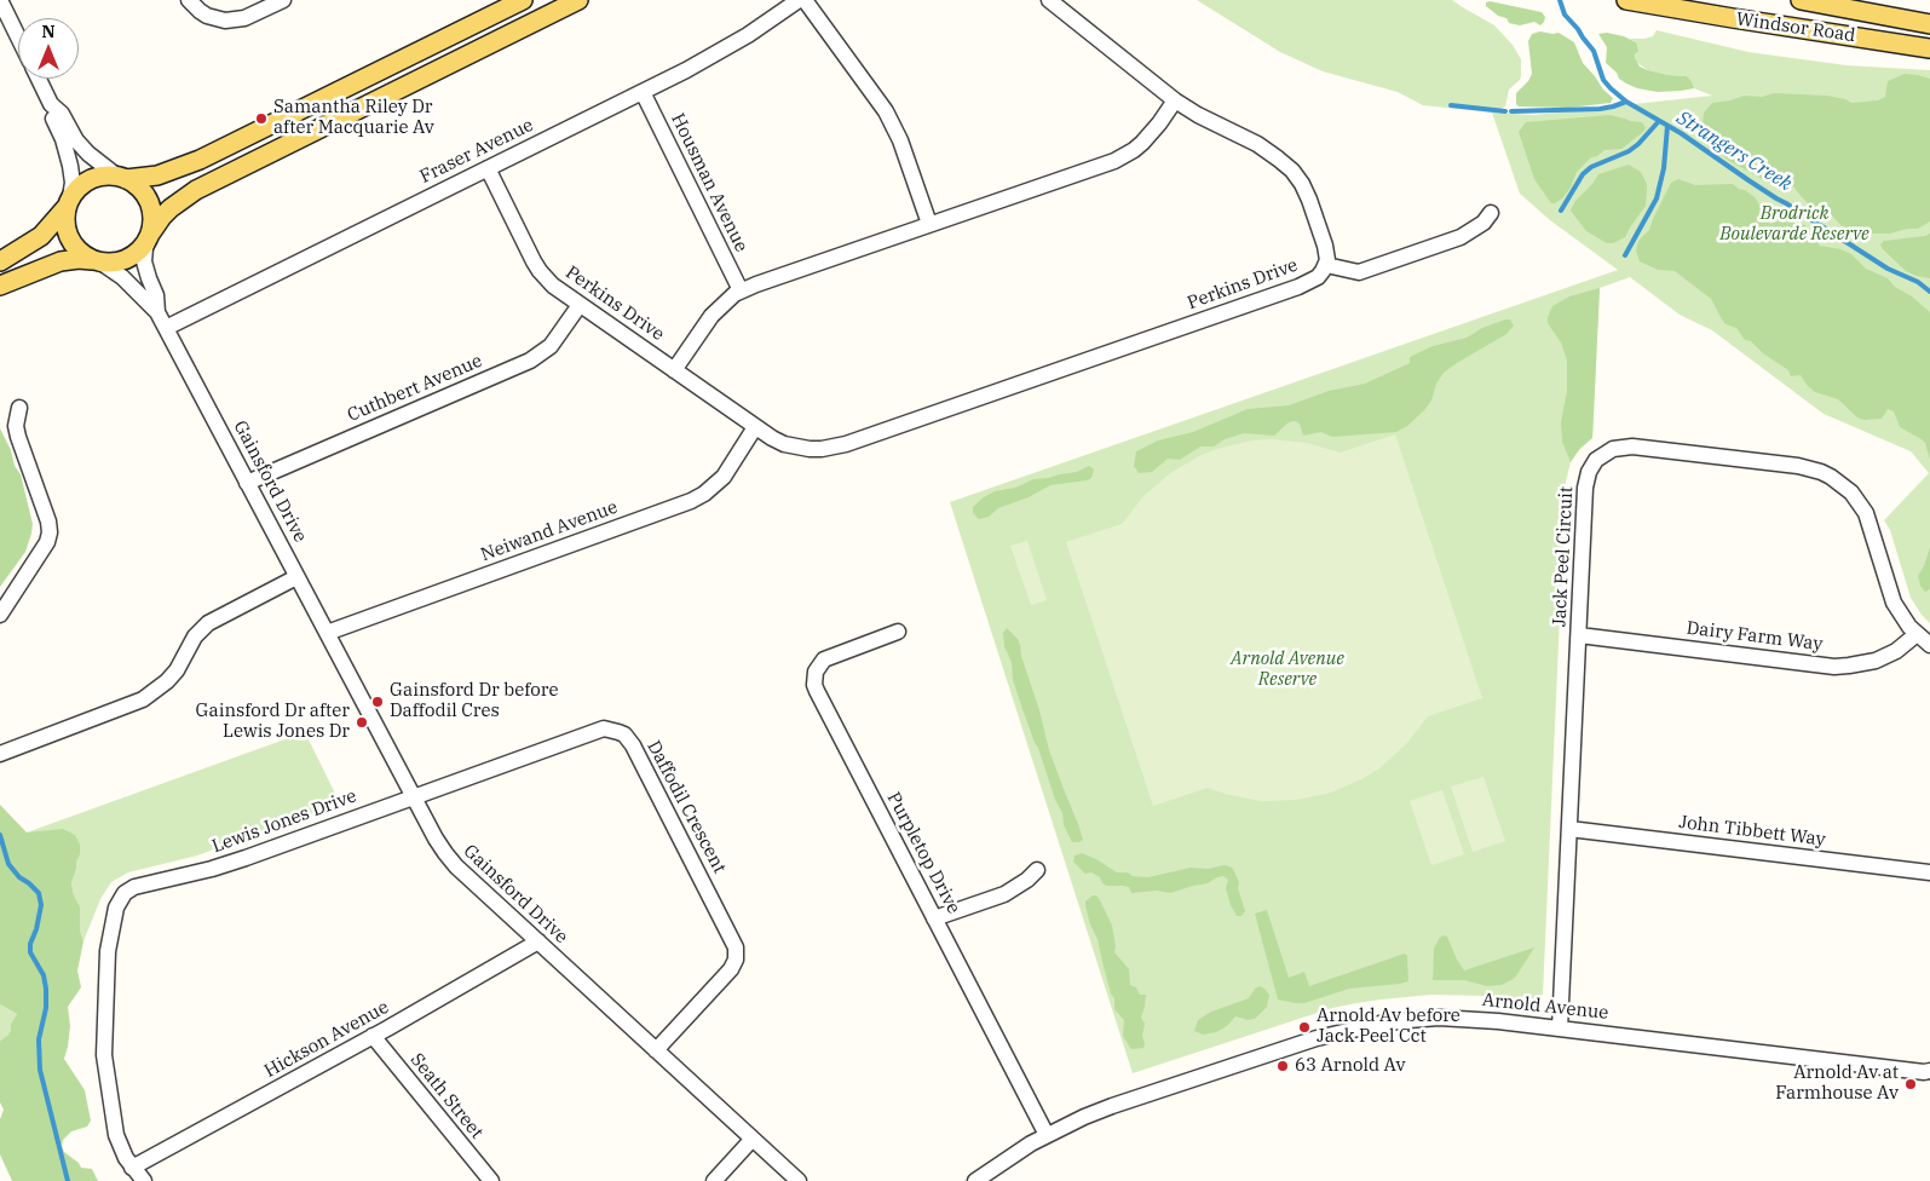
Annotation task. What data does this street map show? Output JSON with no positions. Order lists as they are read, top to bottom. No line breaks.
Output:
{"streets":{"main road":["Windsor Road"],"street":["Fraser Avenue","Housman Avenue","Perkins Drive","Cuthbert Avenue","Gainsford Drive","Neiwand Avenue","Jack Peel Circuit","Dairy Farm Way","Daffodil Crescent","Lewis Jones Drive","John Tibbett Way","Purpletop Drive","Arnold Avenue","Hickson Avenue","Seath Street"]},"crossings":[["Fraser Avenue","Housman Avenue"],["Fraser Avenue","Perkins Drive"],["Fraser Avenue","Gainsford Drive"],["Perkins Drive","Cuthbert Avenue"],["Perkins Drive","Neiwand Avenue"],["Cuthbert Avenue","Gainsford Drive"],["Gainsford Drive","Neiwand Avenue"],["Gainsford Drive","Daffodil Crescent"],["Gainsford Drive","Lewis Jones Drive"],["Gainsford Drive","Hickson Avenue"],["Jack Peel Circuit","Dairy Farm Way"],["Jack Peel Circuit","John Tibbett Way"],["Jack Peel Circuit","Arnold Avenue"],["Daffodil Crescent","Lewis Jones Drive"],["Lewis Jones Drive","Hickson Avenue"],["Purpletop Drive","Arnold Avenue"],["Hickson Avenue","Seath Street"]],"water":["Strangers Creek"],"parks":["Brodrick Boulevarde Reserve","Arnold Avenue Reserve"],"places":["Samantha Riley Dr after Macquarie Av","Gainsford Dr before Daffodil Cres","Gainsford Dr after Lewis Jones Dr","Arnold Av before Jack Peel Cct","63 Arnold Av","Arnold Av at Farmhouse Av"],"north":"top"}
